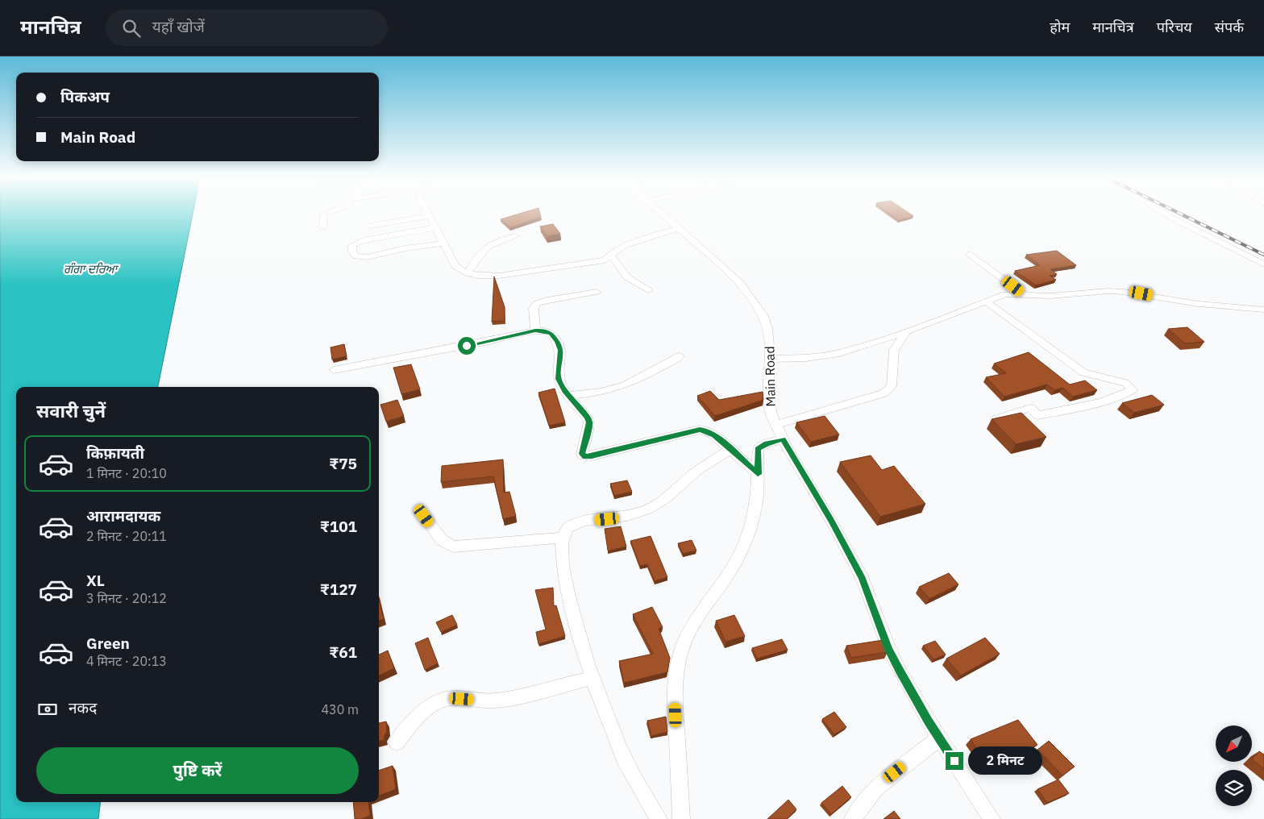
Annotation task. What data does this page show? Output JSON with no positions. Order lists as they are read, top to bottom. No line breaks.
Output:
{"streets":{"street":["Main Road"]},"water":["ਗੰਗਾ ਦਰਿਆ"],"north":"bottom left","page":{"header":"मानचित्र","search":"यहाँ खोजें","nav":["होम","मानचित्र","परिचय","संपर्क"],"banner":["पिकअप","Main Road"],"heading":"सवारी चुनें","list":[{"name":"किफ़ायती","note":"1 मिनट · 20:10","value":"₹75"},{"name":"आरामदायक","note":"2 मिनट · 20:11","value":"₹101"},{"name":"XL","note":"3 मिनट · 20:12","value":"₹127"},{"name":"Green","note":"4 मिनट · 20:13","value":"₹61"}],"pay":["नकद","430 m"],"buttons":"पुष्टि करें","bubble":"2 मिनट"}}
